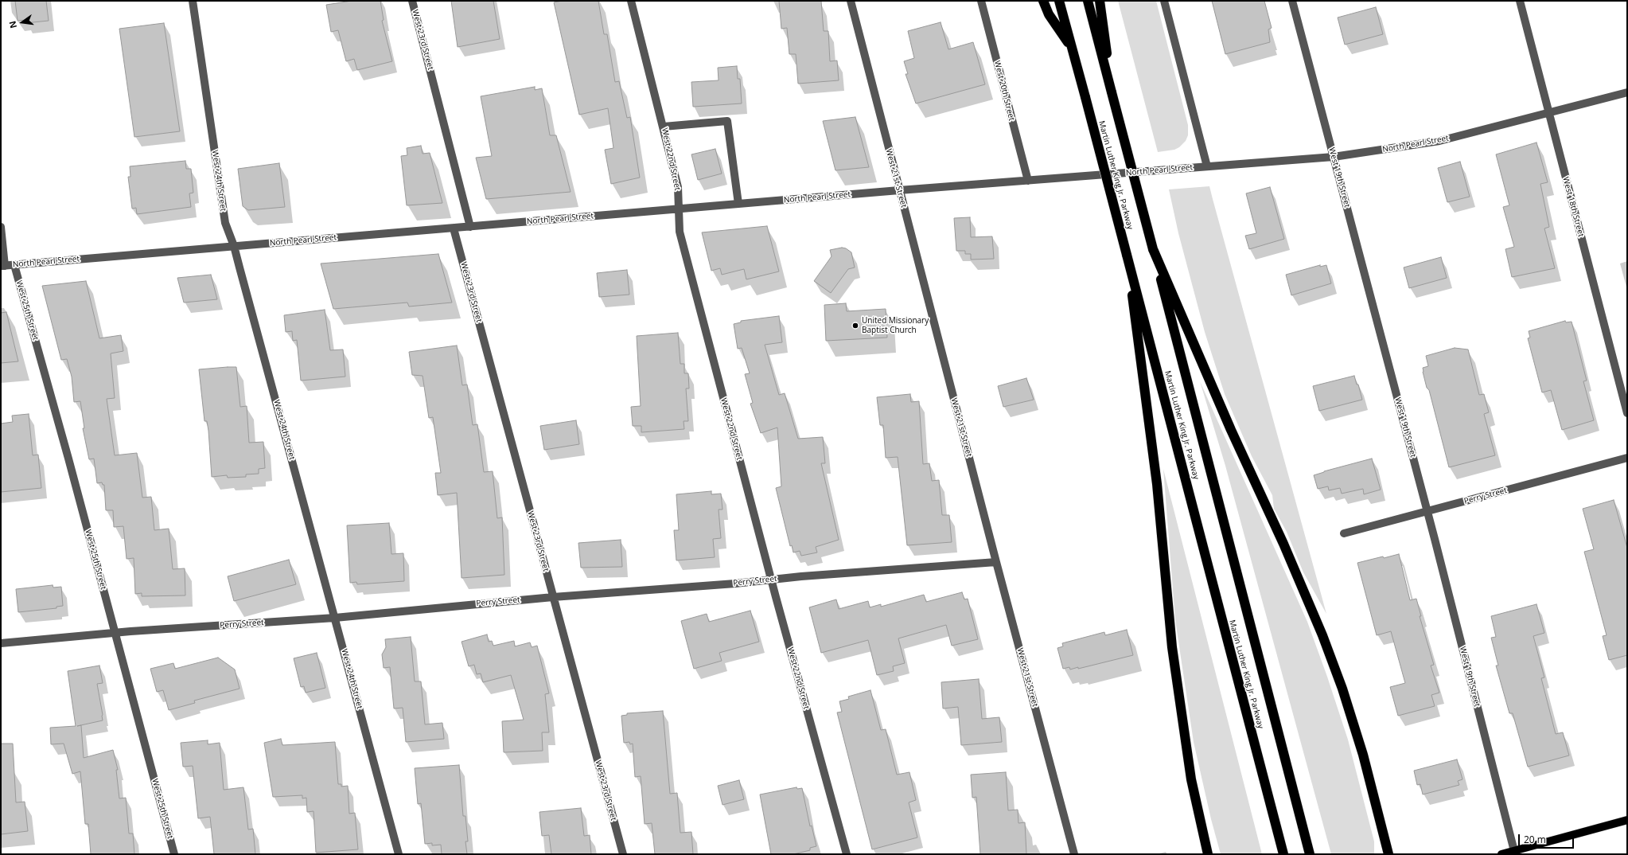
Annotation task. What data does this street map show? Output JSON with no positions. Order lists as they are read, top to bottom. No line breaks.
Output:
{"streets":{"highway":["Martin Luther King Jr. Parkway"],"street":["West 23rd Street","West 20th Street","North Pearl Street","West 22nd Street","West 19th Street","West 21st Street","West 24th Street","West 18th Street","West 25th Street","Perry Street"]},"crossings":[["West 23rd Street","North Pearl Street"],["West 23rd Street","Perry Street"],["West 20th Street","North Pearl Street"],["North Pearl Street","West 22nd Street"],["North Pearl Street","West 19th Street"],["North Pearl Street","West 21st Street"],["North Pearl Street","West 24th Street"],["North Pearl Street","West 18th Street"],["North Pearl Street","West 25th Street"],["West 22nd Street","Perry Street"],["West 19th Street","Perry Street"],["West 21st Street","Perry Street"],["West 24th Street","Perry Street"],["West 25th Street","Perry Street"]],"places":["United Missionary Baptist Church"],"scale_bar":"20 m","north":"left"}
